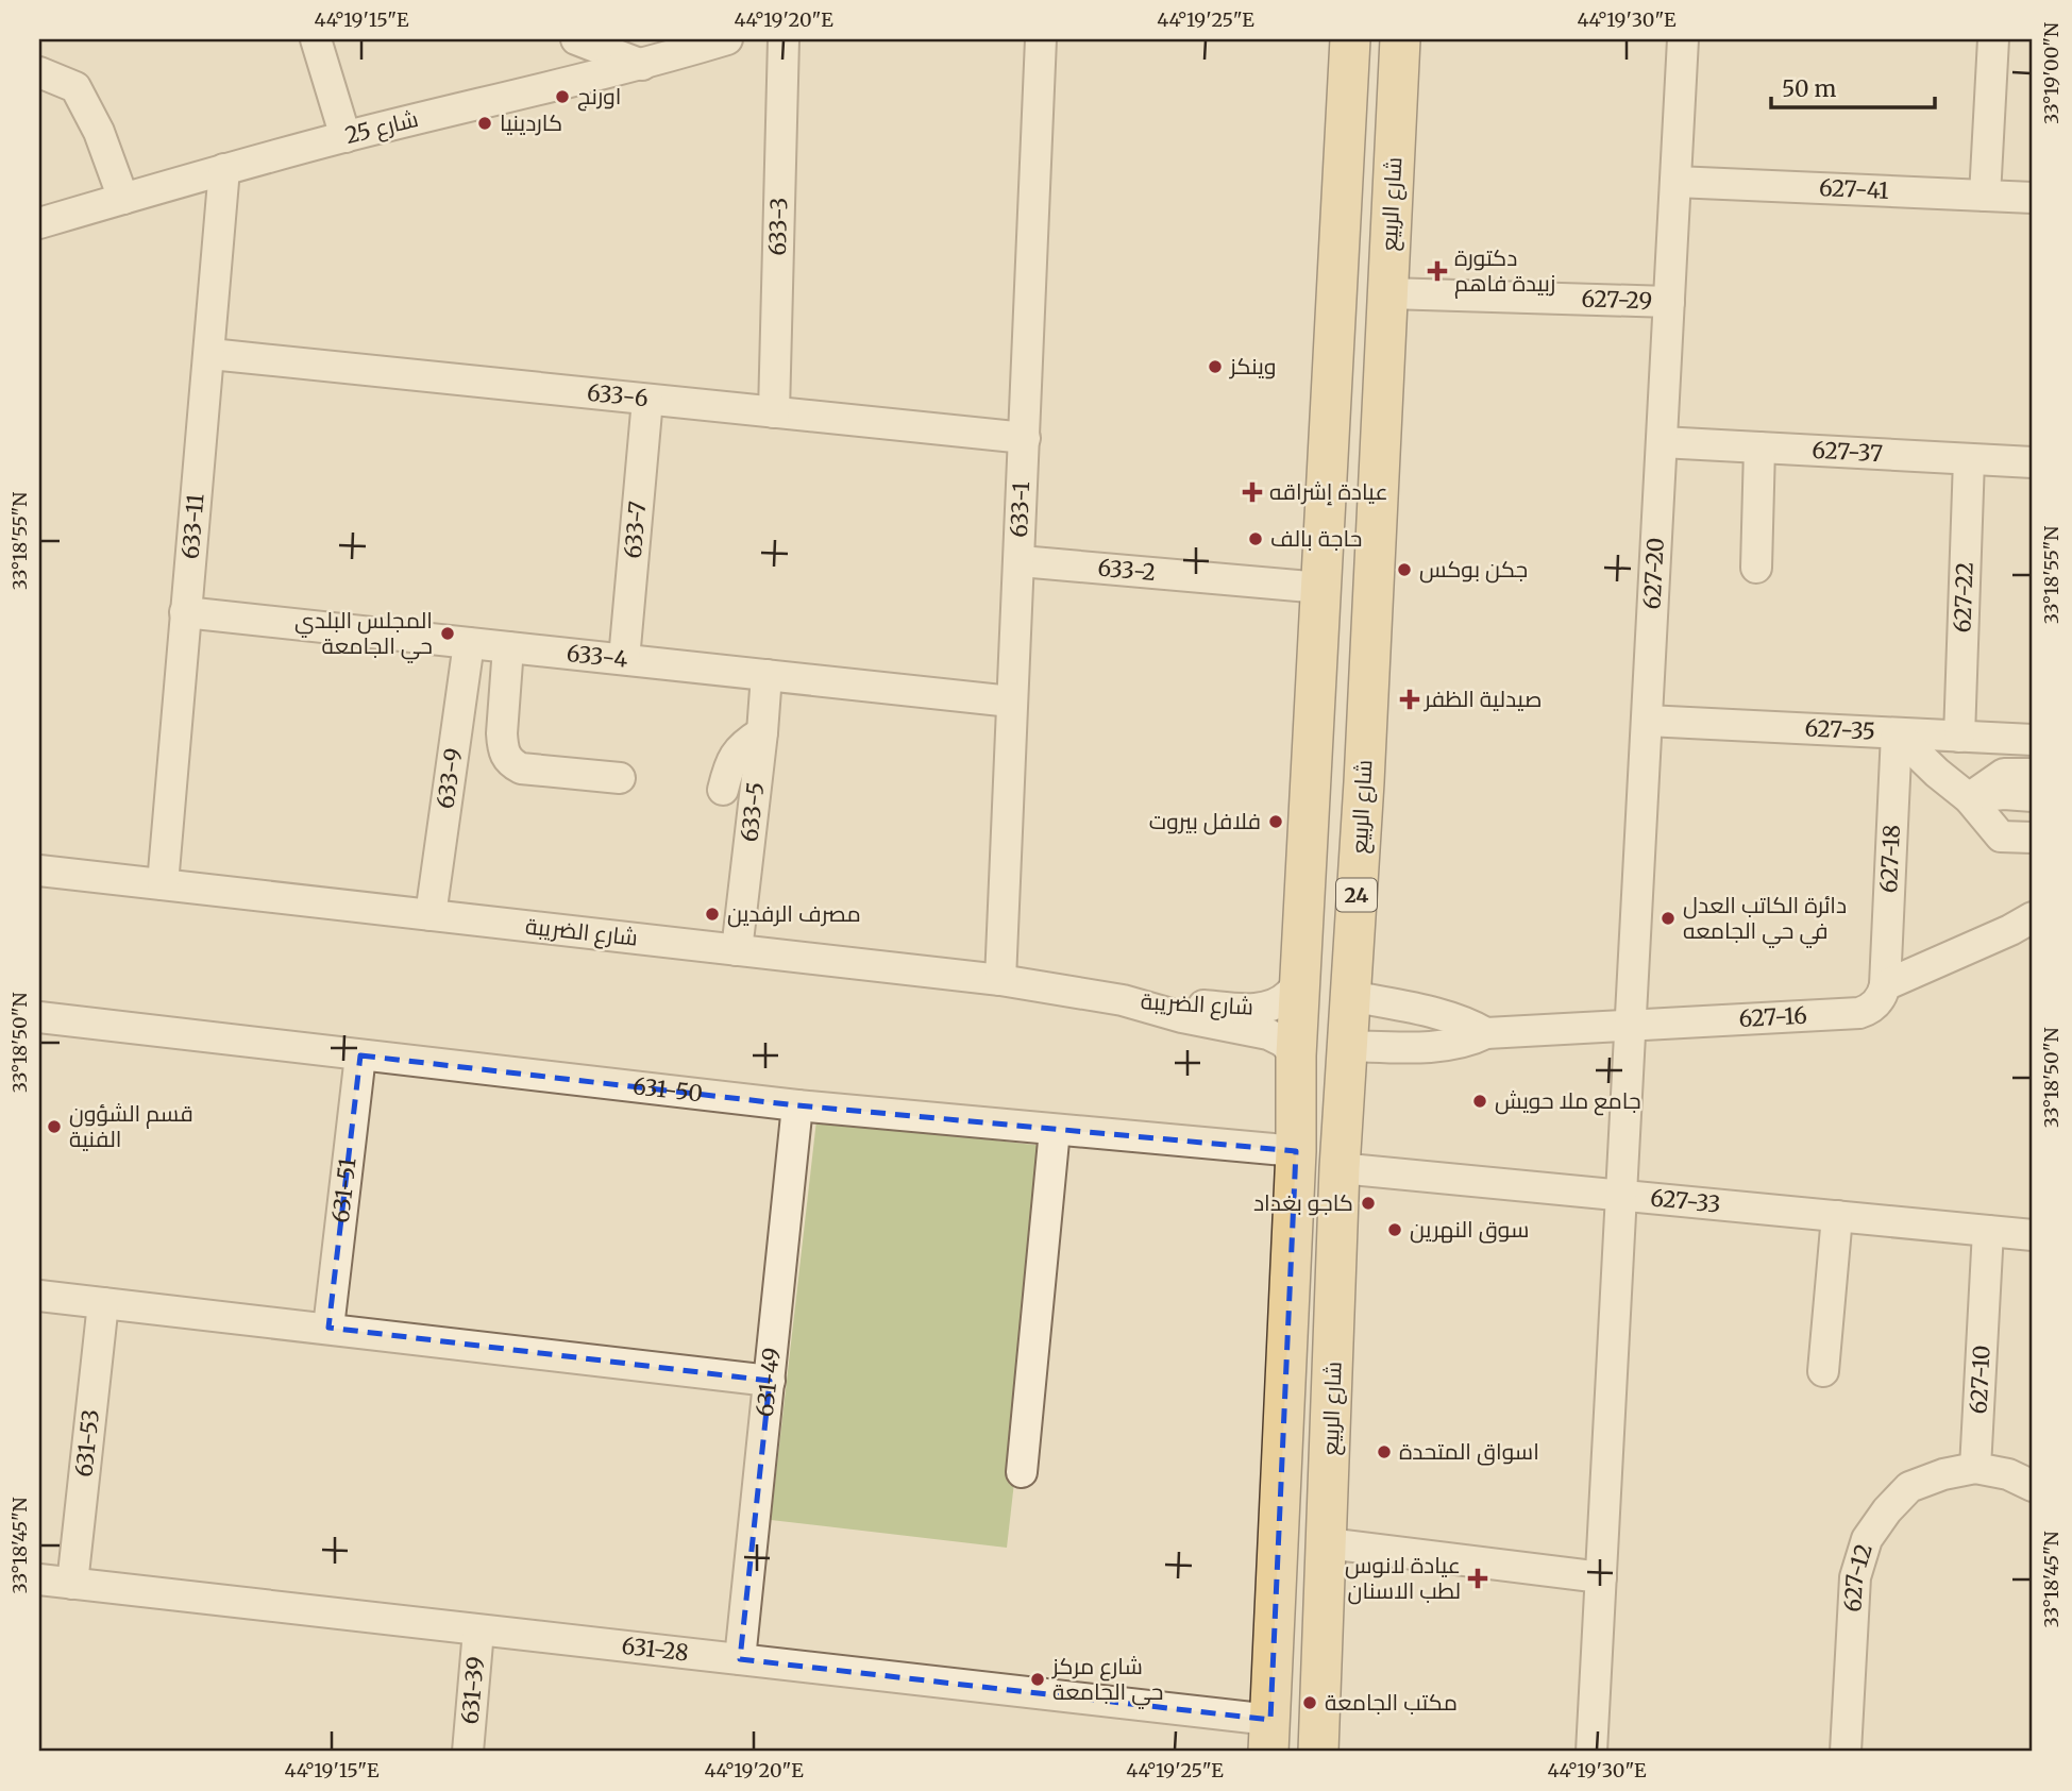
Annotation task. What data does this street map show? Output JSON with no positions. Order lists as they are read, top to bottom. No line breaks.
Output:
{"streets":{"main road":["شارع الربيع","24"],"street":["شارع 25","627-41","633-3","627-29","633-6","627-37","633-1","633-11","633-7","633-2","627-20","627-22","633-4","627-35","633-9","633-5","627-18","شارع الضريبة","627-16","631-50","631-51","627-33","627-10","631-49","631-53","627-12","631-28","631-39"]},"crossings":[["شارع 25","633-11"],["627-41","627-20"],["شارع الربيع","627-29"],["شارع الربيع","627-16"],["شارع الربيع","627-33"],["633-3","633-6"],["627-29","627-20"],["633-6","633-1"],["633-6","633-11"],["633-6","633-7"],["627-37","627-20"],["627-37","627-22"],["633-1","633-2"],["633-1","633-4"],["633-1","شارع الضريبة"],["633-11","633-4"],["633-11","شارع الضريبة"],["633-7","633-4"],["633-2","24"],["627-20","627-35"],["627-20","627-16"],["627-20","627-33"],["627-22","627-35"],["633-4","633-9"],["633-4","633-5"],["627-35","627-18"],["633-9","شارع الضريبة"],["633-5","شارع الضريبة"],["627-18","627-16"],["24","شارع الضريبة"],["24","631-50"],["24","631-28"],["631-50","631-51"],["631-50","631-49"],["627-33","627-10"],["627-10","627-12"],["631-49","631-28"],["631-53","631-28"],["631-28","631-39"]],"places":{"other":["اورنج","كاردينيا","وينكز","حاجة بالف","جكن بوكس","المجلس البلدي حي الجامعة","فلافل بيروت","مصرف الرفدين","دائرة الكاتب العدل في حي الجامعه","جامع ملا حويش","قسم الشؤون الفنية","كاجو بغداد","سوق النهرين","اسواق المتحدة","شارع مركز حي الجامعة","مكتب الجامعة"],"health":["دكتورة زبيدة فاهم","عيادة إشراقه","صيدلية الظفر","عيادة لانوس لطب الاسنان"]},"scale_bar":"50 m","coordinates":["44°19'15\"E","44°19'20\"E","44°19'25\"E","44°19'30\"E","33°19'00\"N","33°18'55\"N","33°18'50\"N","33°18'45\"N"]}
